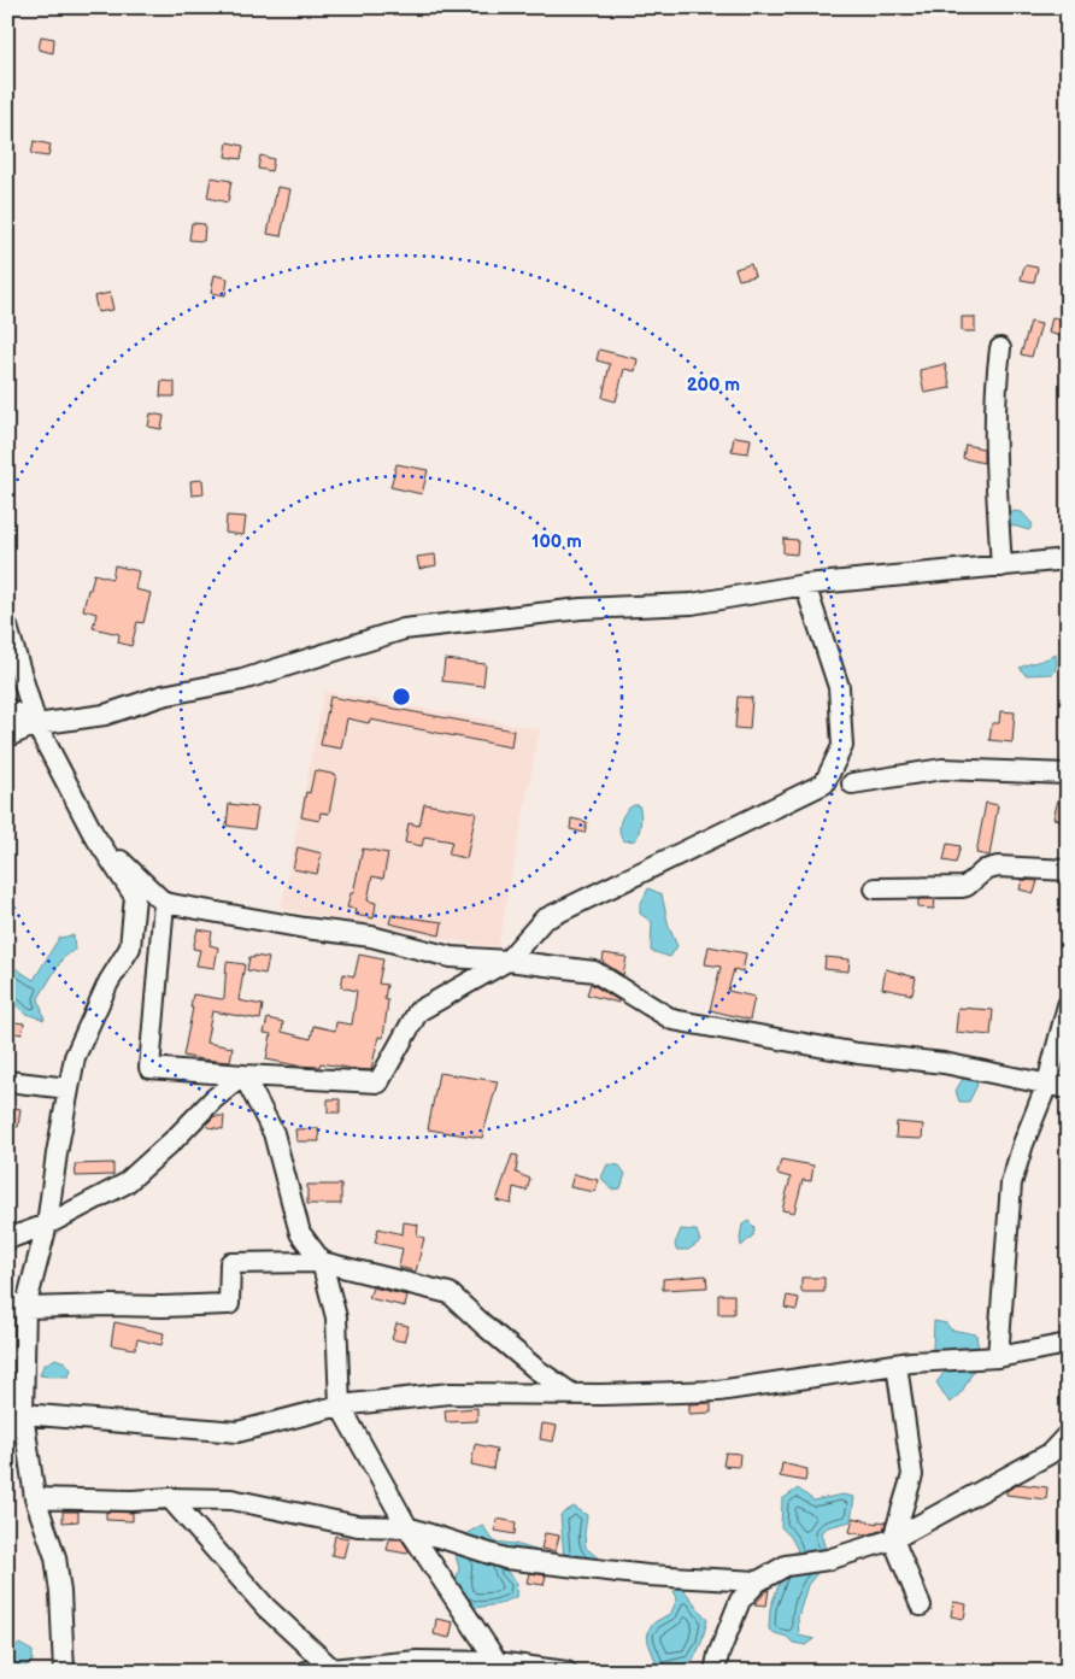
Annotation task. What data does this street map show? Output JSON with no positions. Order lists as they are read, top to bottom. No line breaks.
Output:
{"rings":["200 m","100 m"]}
